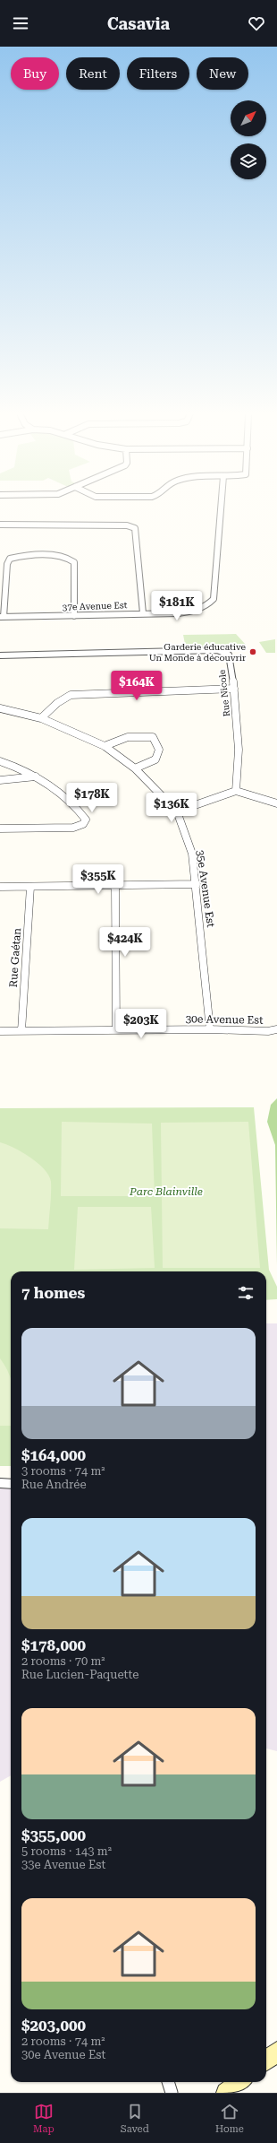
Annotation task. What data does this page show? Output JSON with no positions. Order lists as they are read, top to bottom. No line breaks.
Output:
{"streets":{"street":["37e Avenue Est","Rue Nicole","35e Avenue Est","Rue Gaétan","30e Avenue Est"]},"crossings":[["35e Avenue Est","30e Avenue Est"],["Rue Gaétan","30e Avenue Est"]],"parks":["Parc Blainville"],"places":["Garderie éducative Un Monde à découvrir"],"north":"top right","page":{"header":"Casavia","chip":["Buy","Rent","Filters","New"],"price":["$181K","$164K","$178K","$136K","$355K","$424K","$203K"],"heading":"7 homes","list":[{"name":"$164,000","note":"3 rooms · 74 m² · Rue Andrée"},{"name":"$178,000","note":"2 rooms · 70 m² · Rue Lucien-Paquette"},{"name":"$355,000","note":"5 rooms · 143 m² · 33e Avenue Est"},{"name":"$203,000","note":"2 rooms · 74 m² · 30e Avenue Est"}],"tabs":["Map","Saved","Home"]}}
